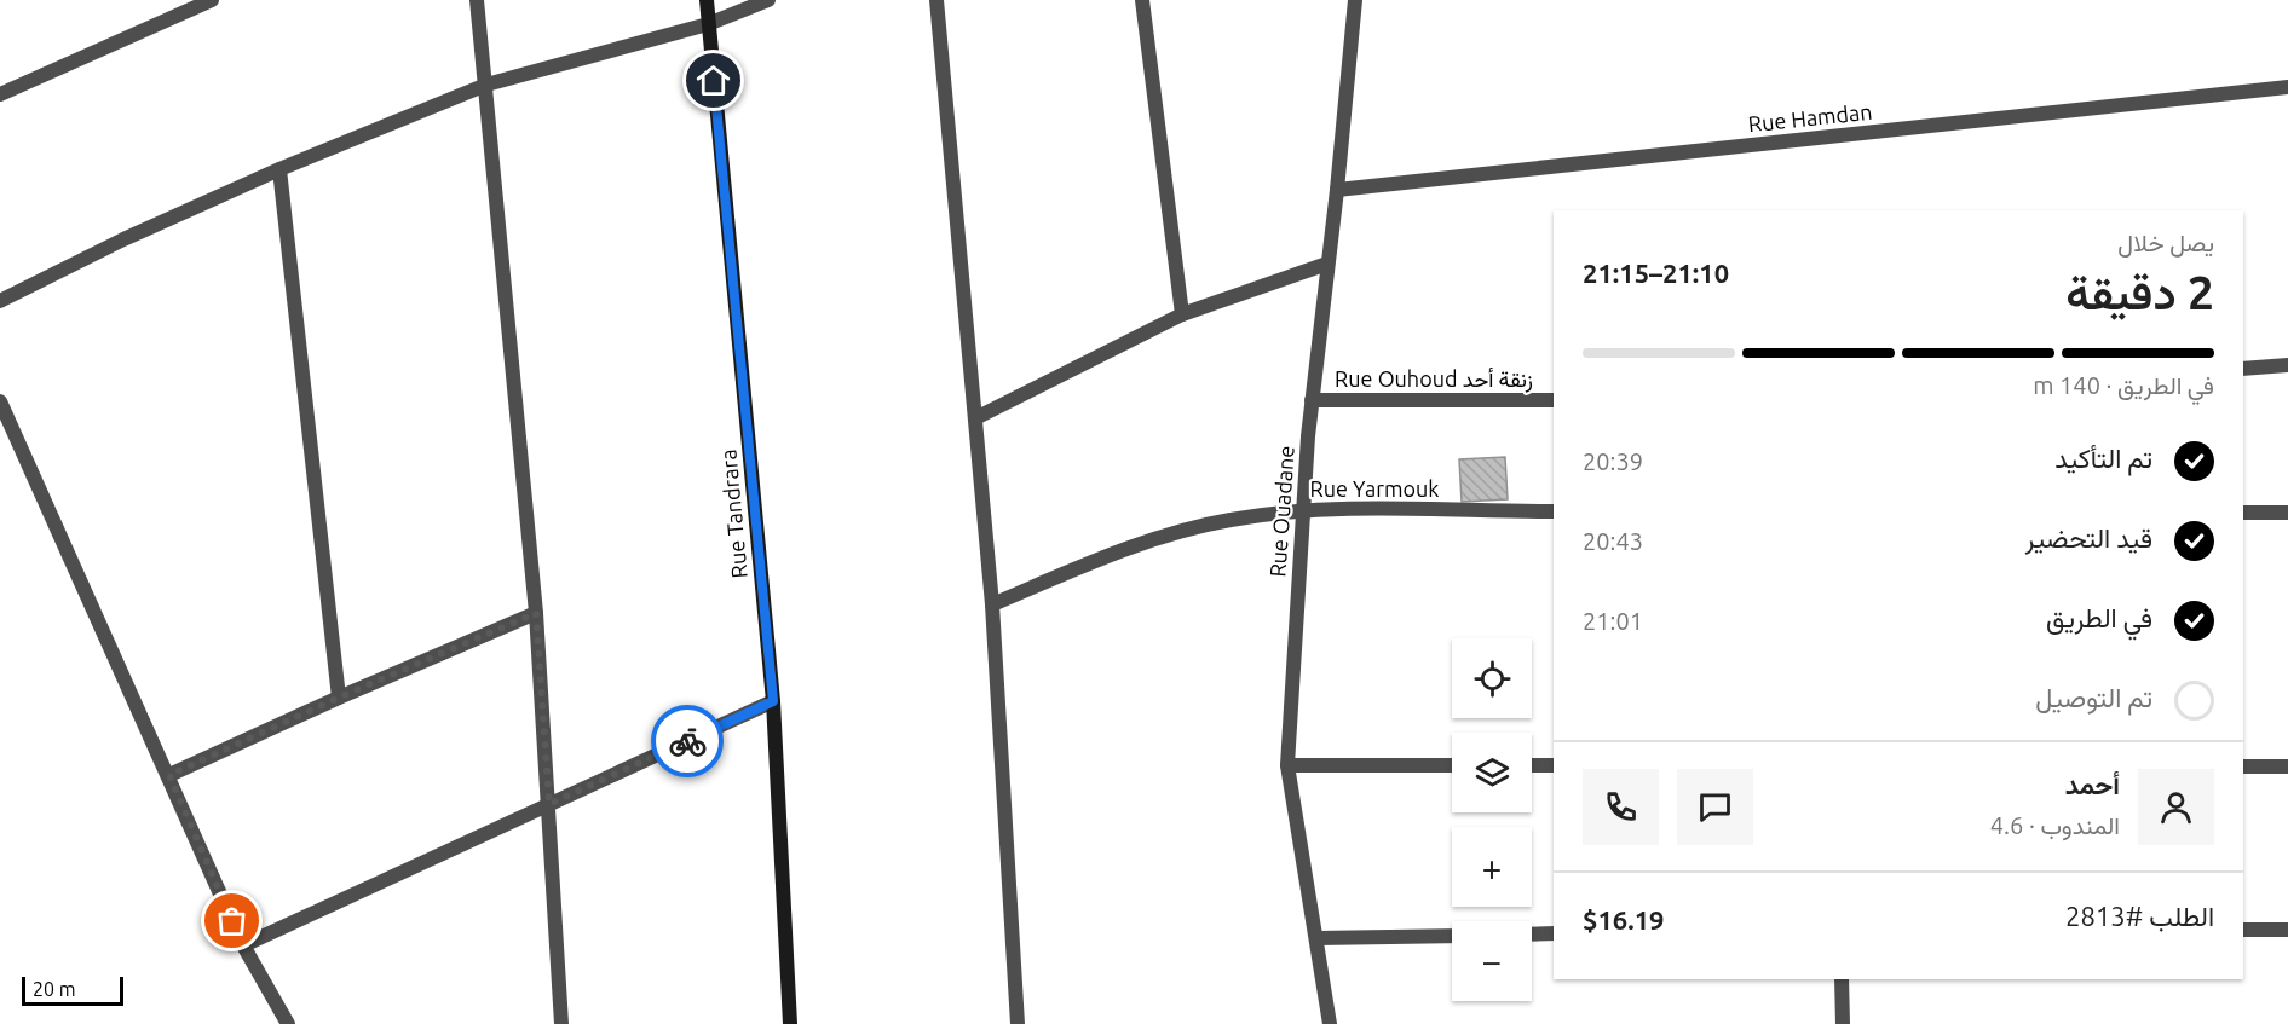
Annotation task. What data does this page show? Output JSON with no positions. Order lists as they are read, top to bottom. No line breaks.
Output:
{"streets":{"main road":["Rue Tandrara"],"street":["Rue Hamdan","Rue Ouhoud زنقة أحد","Rue Yarmouk","Rue Ouadane"]},"crossings":[["Rue Hamdan","Rue Ouadane"],["Rue Ouhoud زنقة أحد","Rue Ouadane"],["Rue Yarmouk","Rue Ouadane"]],"scale_bar":"20 m","page":{"heading":["2 دقيقة","يصل خلال","21:10–21:15"],"panel":["أحمد","المندوب · 4.6","الطلب #2813","$16.19"],"bar":"في الطريق · 140 m","list":[["تم التأكيد","20:39"],["قيد التحضير","20:43"],["في الطريق","21:01"],"تم التوصيل"],"map_buttons":["+","−"],"scale":"20 m"}}
